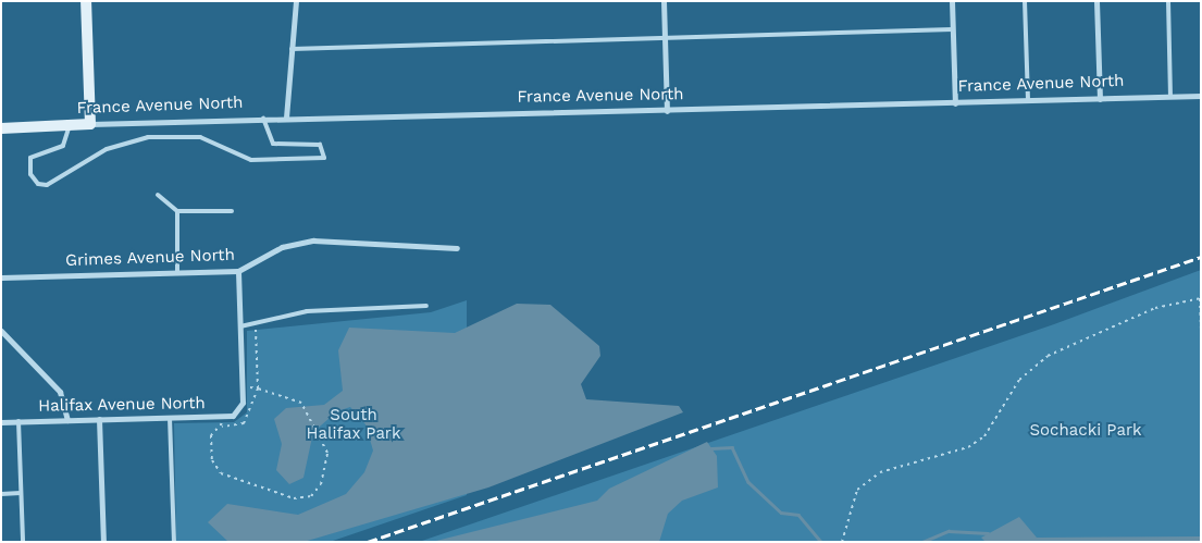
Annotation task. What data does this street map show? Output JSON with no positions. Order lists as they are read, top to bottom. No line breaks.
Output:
{"streets":{"street":["France Avenue North","Grimes Avenue North","Halifax Avenue North"]},"parks":["South Halifax Park","Sochacki Park"]}
